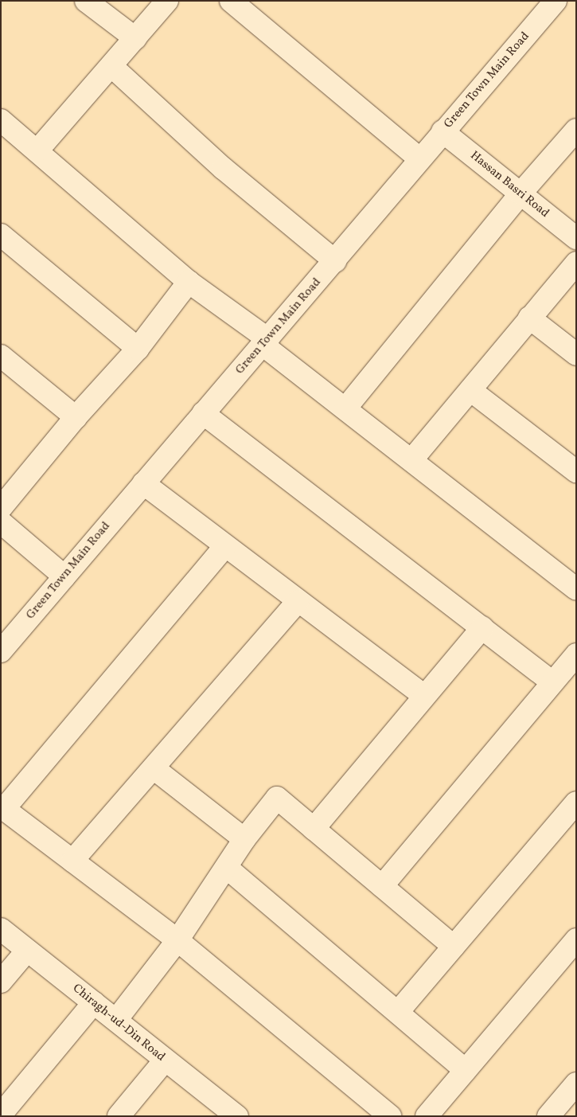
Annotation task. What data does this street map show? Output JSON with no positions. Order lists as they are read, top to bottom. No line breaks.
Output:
{"streets":{"street":["Green Town Main Road","Hassan Basri Road","Chiragh-ud-Din Road"]},"crossings":[["Green Town Main Road","Hassan Basri Road"]]}
